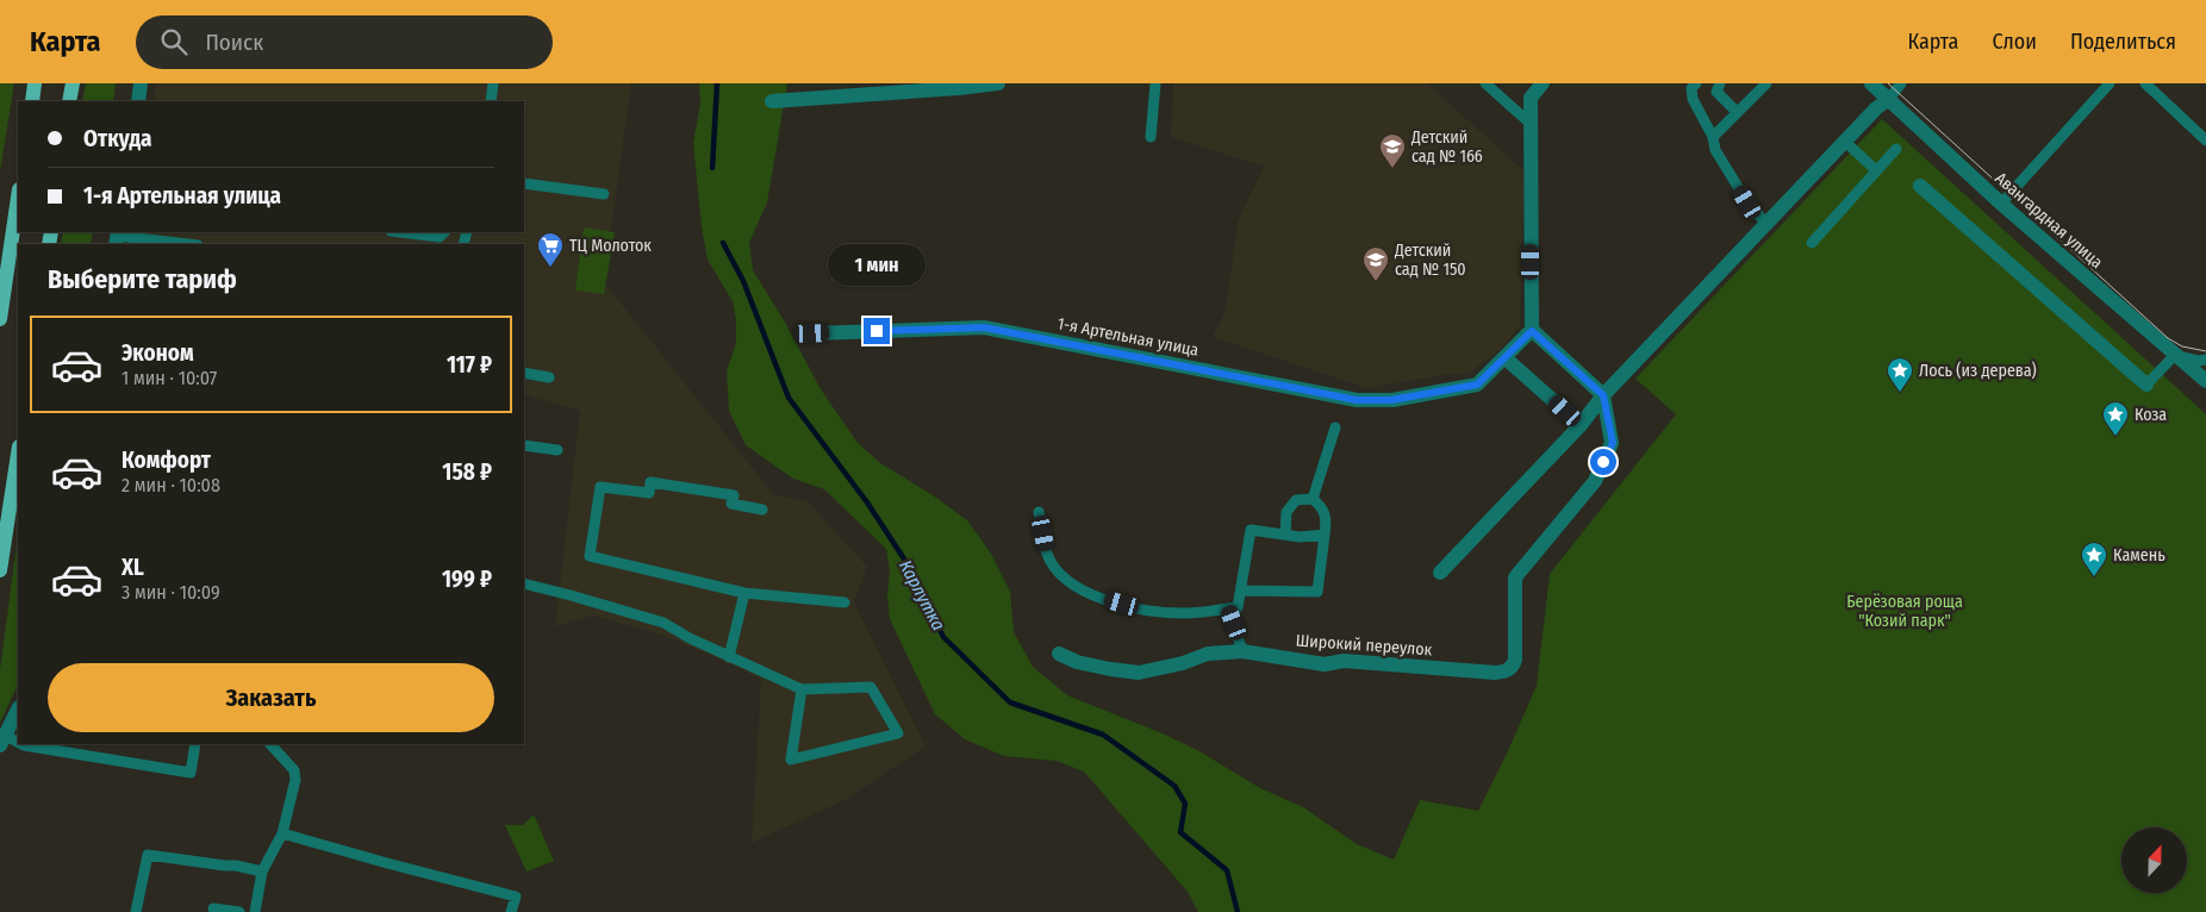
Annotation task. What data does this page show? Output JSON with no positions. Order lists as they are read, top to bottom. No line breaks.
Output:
{"streets":{"street":["Авангардная улица","1-я Артельная улица","Широкий переулок"]},"water":["Карлутка"],"parks":["Берёзовая роща \"Козий парк\""],"places":{"school or university":["Детский сад № 166","Детский сад № 150"],"supermarket":["ТЦ Молоток"],"place":["Лось (из дерева)","Коза","Камень"]},"north":"top","page":{"header":"Карта","search":"Поиск","nav":["Карта","Слои","Поделиться"],"banner":["Откуда","1-я Артельная улица"],"bubble":"1 мин","heading":"Выберите тариф","list":[{"name":"Эконом","note":"1 мин · 10:07","value":"117 ₽"},{"name":"Комфорт","note":"2 мин · 10:08","value":"158 ₽"},{"name":"XL","note":"3 мин · 10:09","value":"199 ₽"}],"buttons":"Заказать"}}
